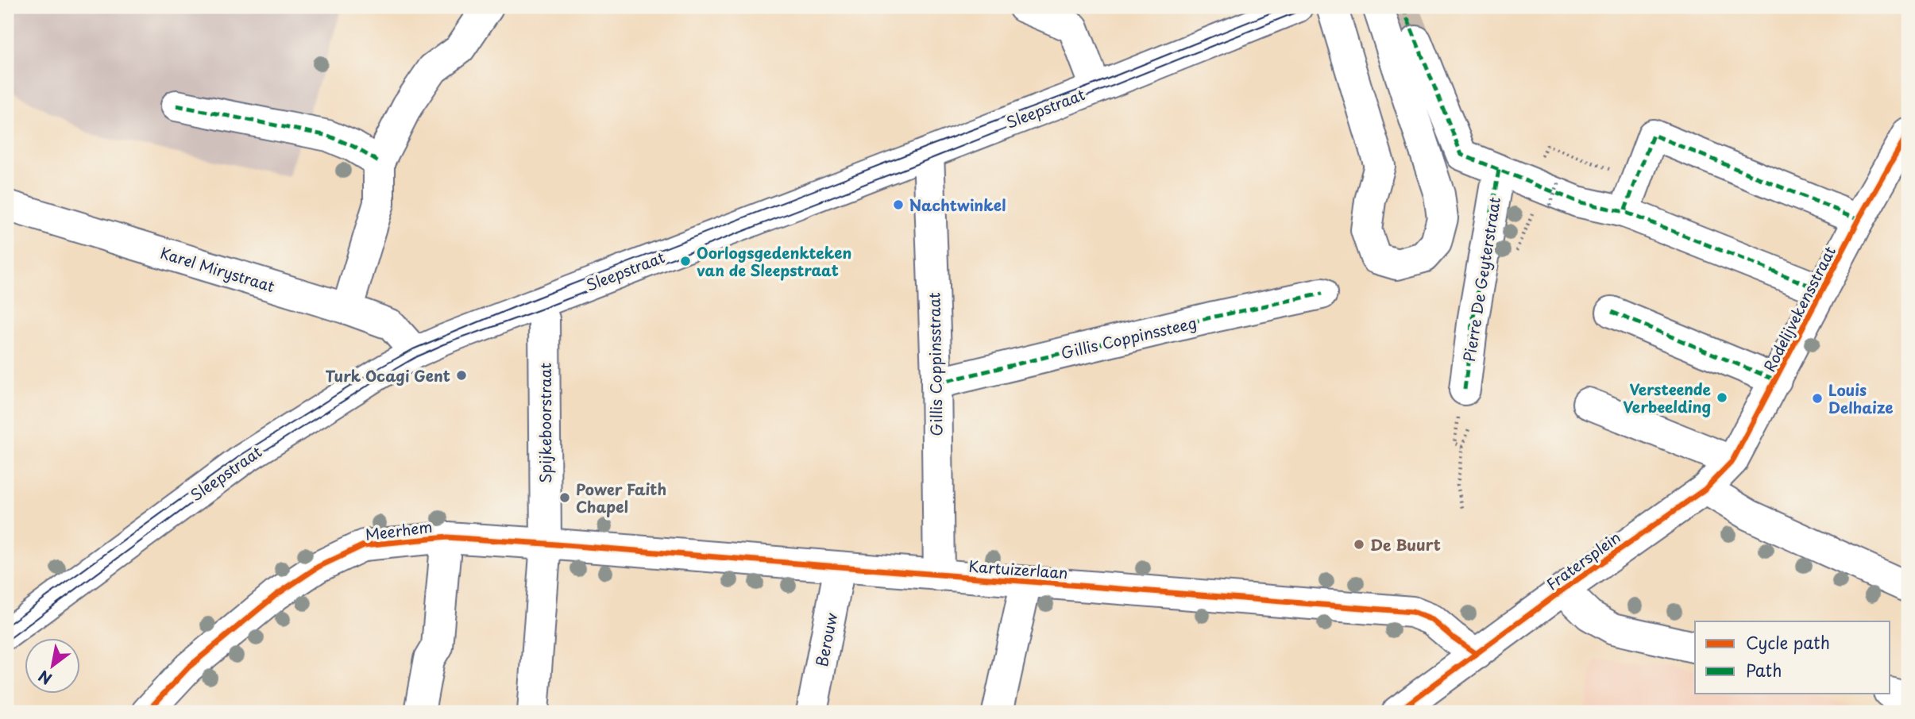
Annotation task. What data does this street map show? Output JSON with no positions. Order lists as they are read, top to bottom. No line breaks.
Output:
{"streets":{"street":["Sleepstraat","Karel Mirystraat","Pierre De Geyterstraat","Rodelijvekensstraat","Gillis Coppinssteeg","Gillis Coppinsstraat","Spijkeboorstraat","Meerhem","Fratersplein","Kartuizerlaan","Berouw"]},"crossings":[["Sleepstraat","Karel Mirystraat"],["Sleepstraat","Gillis Coppinsstraat"],["Sleepstraat","Spijkeboorstraat"],["Rodelijvekensstraat","Fratersplein"],["Gillis Coppinssteeg","Gillis Coppinsstraat"],["Gillis Coppinsstraat","Kartuizerlaan"],["Spijkeboorstraat","Meerhem"],["Spijkeboorstraat","Kartuizerlaan"],["Meerhem","Kartuizerlaan"],["Fratersplein","Kartuizerlaan"],["Kartuizerlaan","Berouw"]],"places":["Nachtwinkel","Oorlogsgedenkteken van de Sleepstraat","Turk Ocagi Gent","Versteende Verbeelding","Louis Delhaize","Power Faith Chapel","De Buurt"],"legend":["Cycle path","Path"],"north":"bottom left"}
